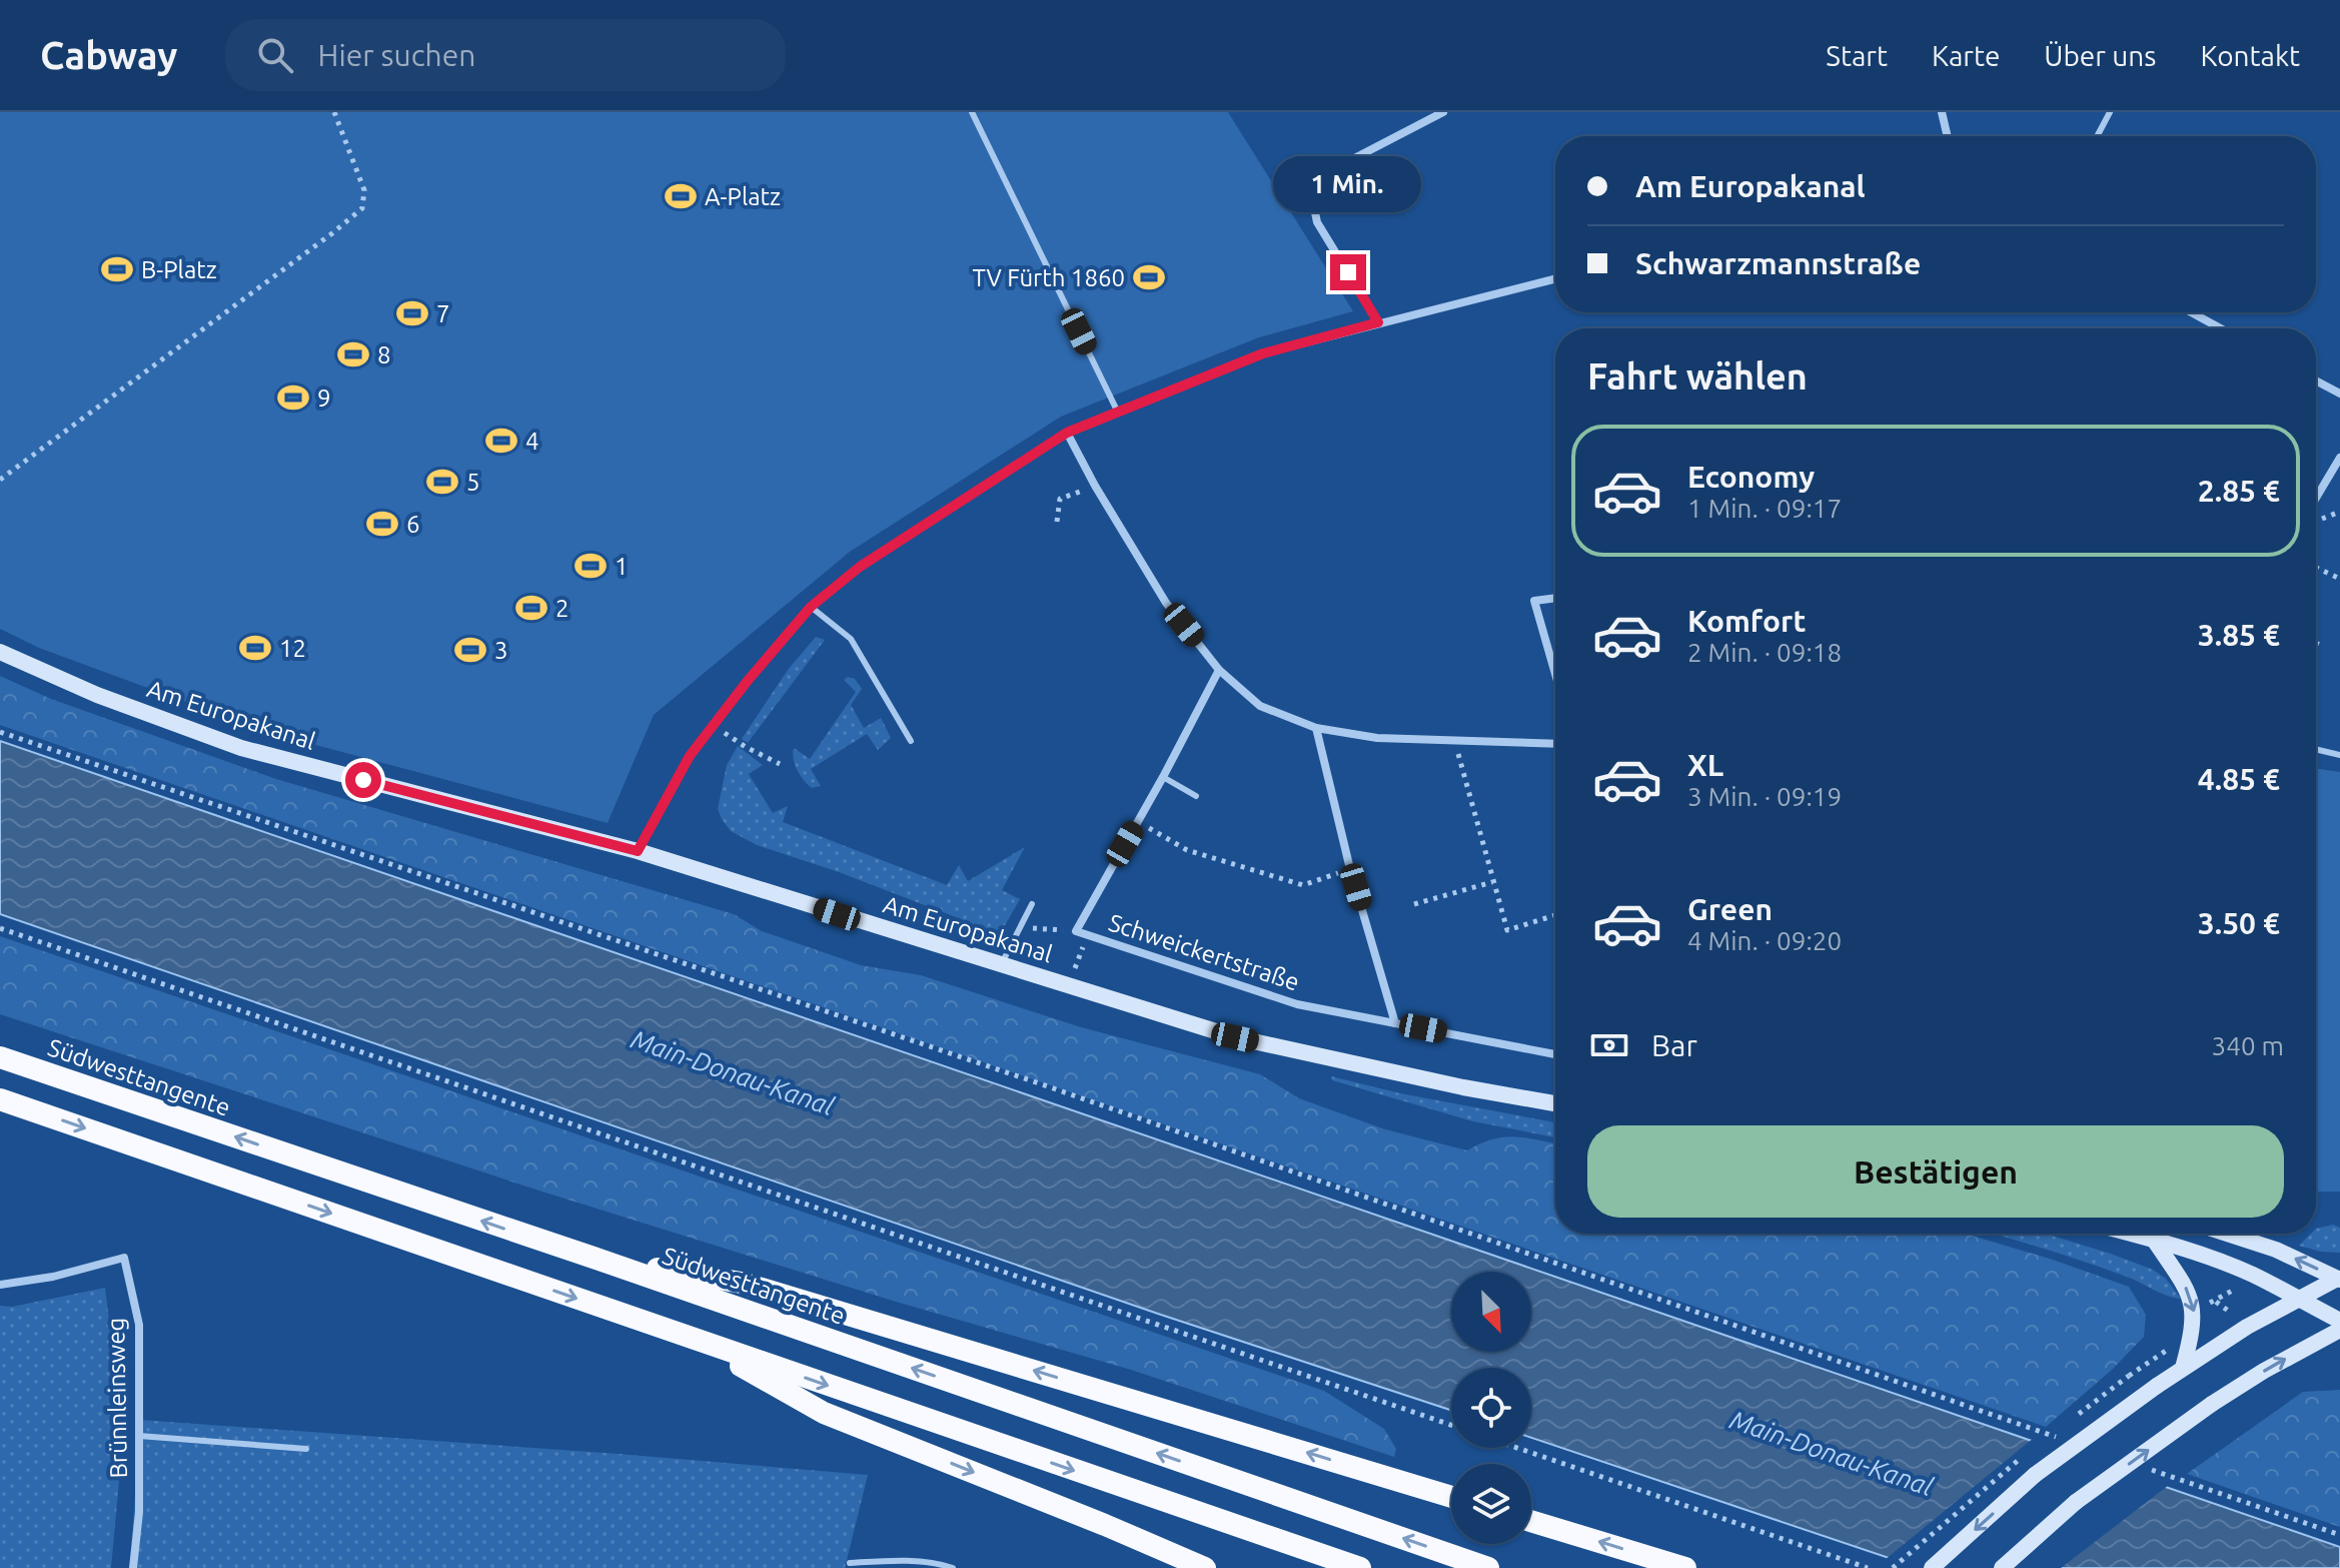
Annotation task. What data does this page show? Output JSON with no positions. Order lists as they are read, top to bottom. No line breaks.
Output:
{"streets":{"highway":["Südwesttangente"],"main road":["Am Europakanal"],"street":["Schweickertstraße","Brünnleinsweg"]},"water":["Main-Donau-Kanal"],"places":{"sports":["A-Platz","B-Platz","TV Fürth 1860","7","8","9","4","5","6","1","2","12","3"]},"north":"bottom right","page":{"header":"Cabway","search":"Hier suchen","nav":["Start","Karte","Über uns","Kontakt"],"banner":["Am Europakanal","Schwarzmannstraße"],"bubble":"1 Min.","heading":"Fahrt wählen","list":[{"name":"Economy","note":"1 Min. · 09:17","value":"2.85 €"},{"name":"Komfort","note":"2 Min. · 09:18","value":"3.85 €"},{"name":"XL","note":"3 Min. · 09:19","value":"4.85 €"},{"name":"Green","note":"4 Min. · 09:20","value":"3.50 €"}],"pay":["Bar","340 m"],"buttons":"Bestätigen"}}
